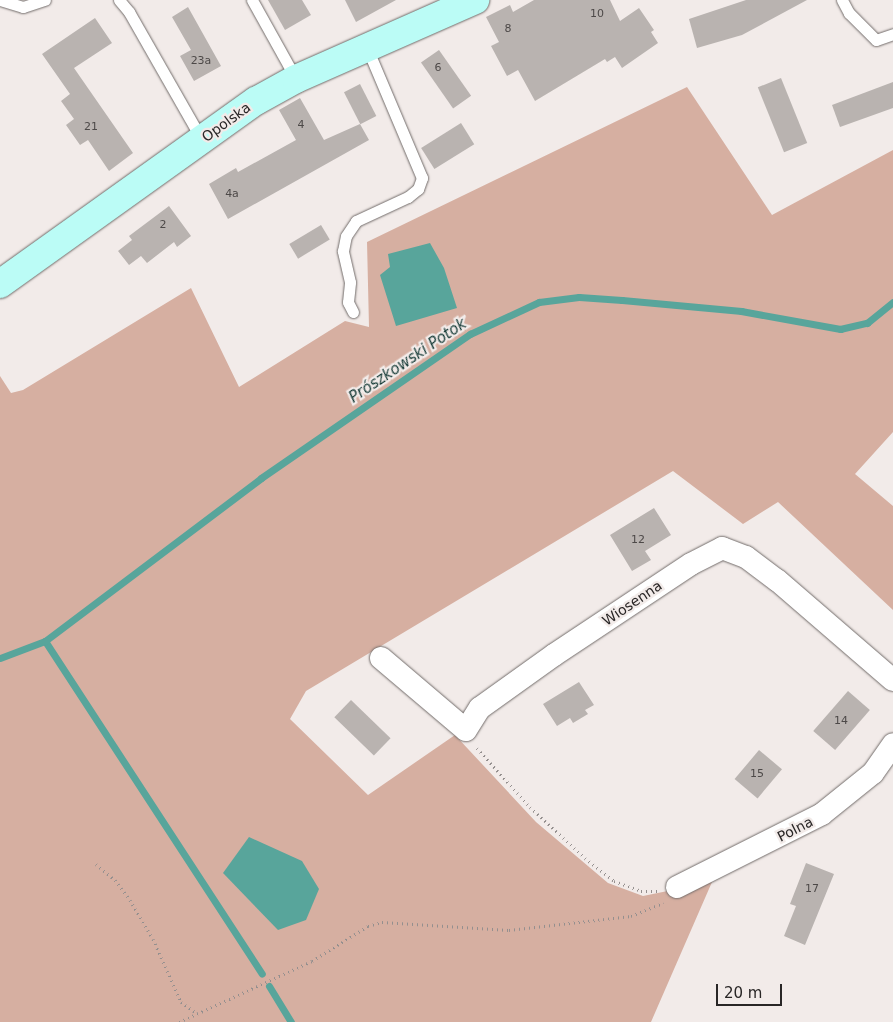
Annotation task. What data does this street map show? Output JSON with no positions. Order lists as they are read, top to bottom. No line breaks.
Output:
{"streets":{"street":["Opolska","Wiosenna","Polna"]},"water":["Prószkowski Potok"],"house_numbers":["10","8","23a","6","4","21","4a","2","12","14","15","17"],"scale_bar":"20 m"}
